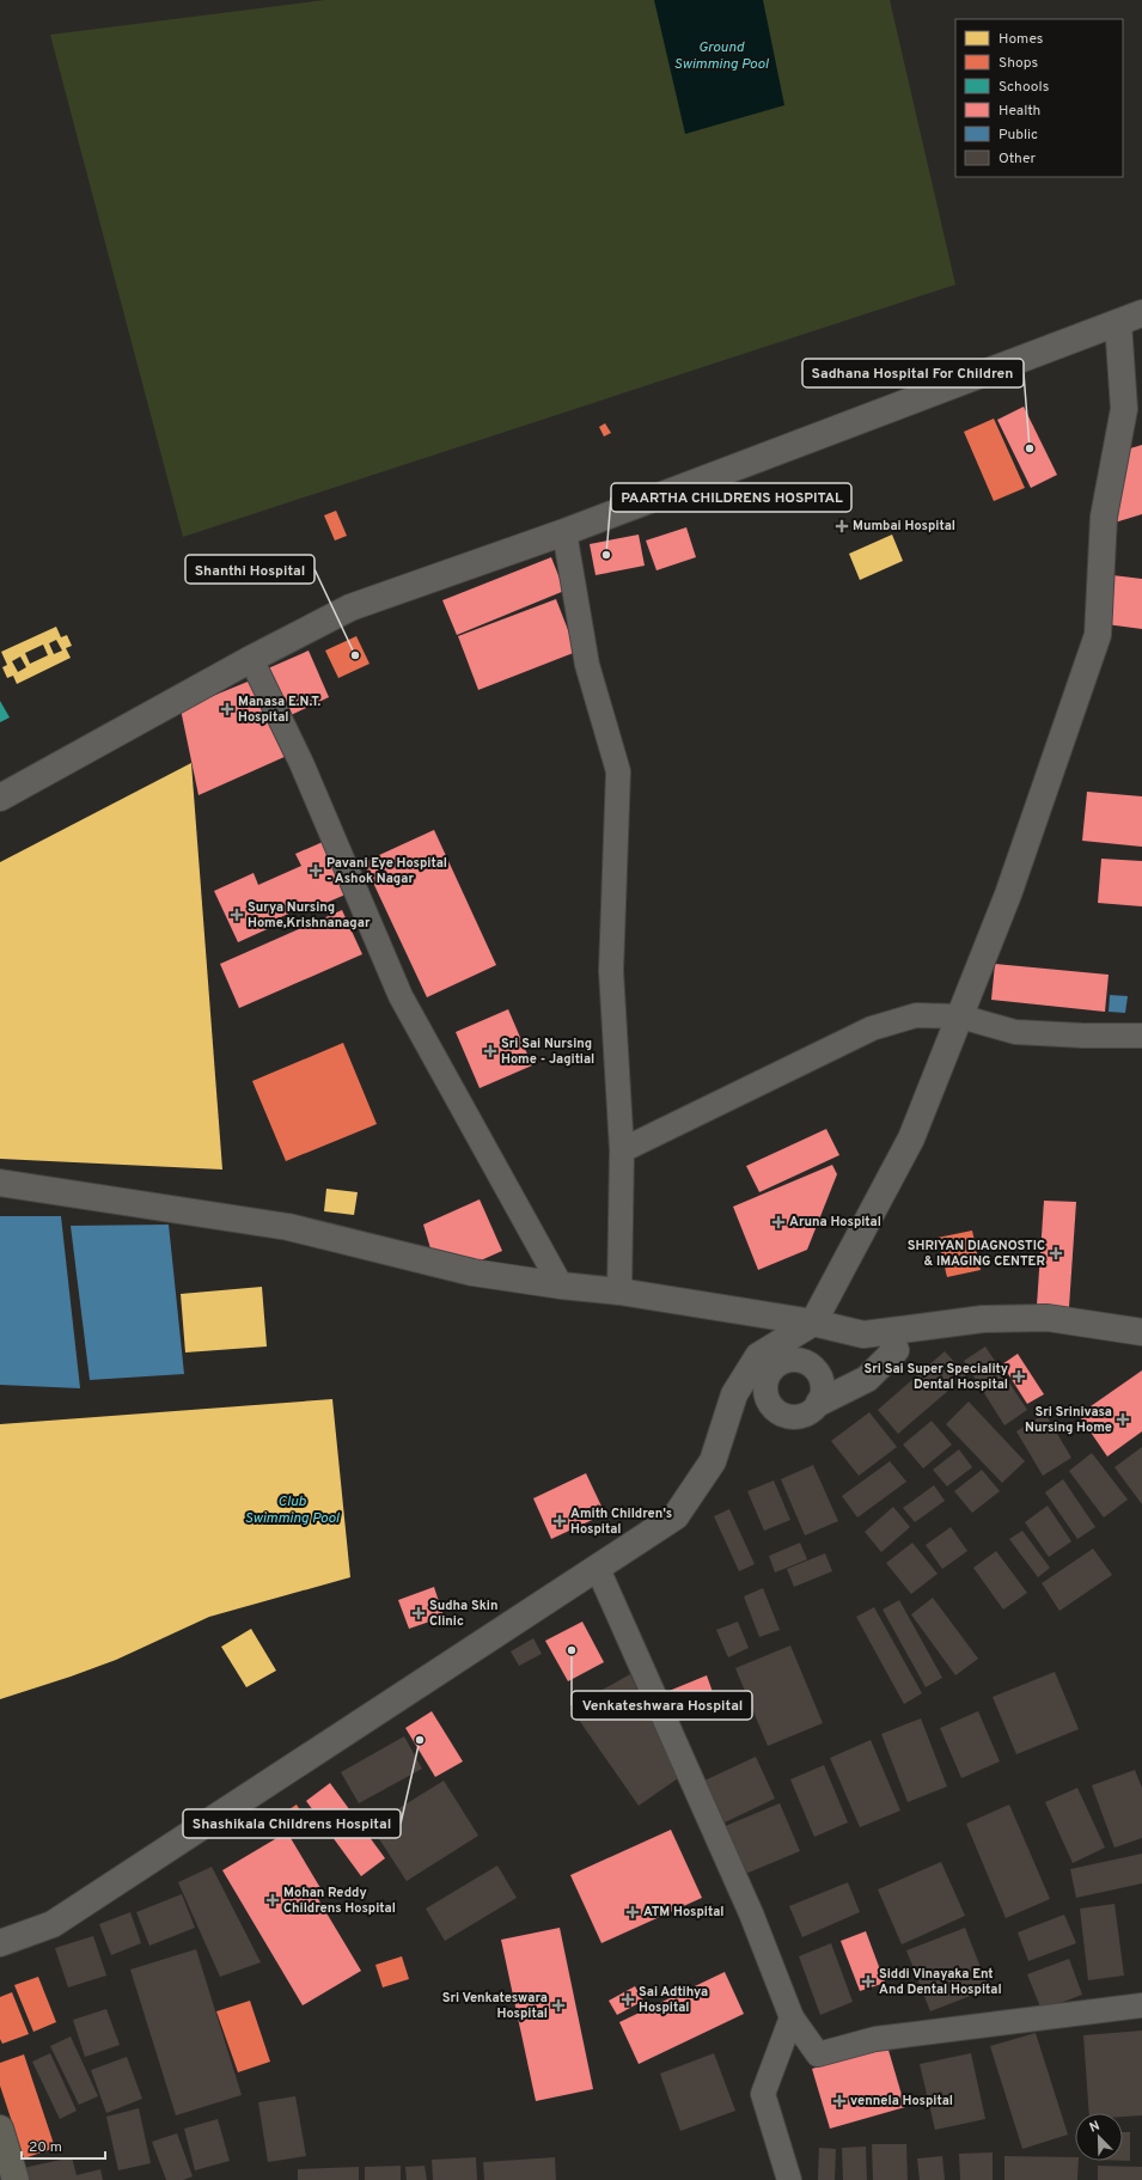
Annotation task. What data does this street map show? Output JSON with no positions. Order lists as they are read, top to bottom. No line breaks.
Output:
{"water":["Ground Swimming Pool","Club Swimming Pool"],"places":{"other":["Sadhana Hospital For Children","PAARTHA CHILDRENS HOSPITAL","Shanthi Hospital","Venkateshwara Hospital","Shashikala Childrens Hospital"],"health":["Mumbai Hospital","Manasa E.N.T. Hospital","Pavani Eye Hospital - Ashok Nagar","Surya Nursing Home,Krishnanagar","Sri Sai Nursing Home - Jagitial","Aruna Hospital","SHRIYAN DIAGNOSTIC & IMAGING CENTER","Sri Sai Super Speciality Dental Hospital","Sri Srinivasa Nursing Home","Amith Children's Hospital","Sudha Skin Clinic","Mohan Reddy Childrens Hospital","ATM Hospital","Siddi Vinayaka Ent And Dental Hospital","Sai Adtihya Hospital","Sri Venkateswara Hospital","vennela Hospital"]},"legend":["Homes","Shops","Schools","Health","Public","Other"],"scale_bar":"20 m","north":"top left"}
